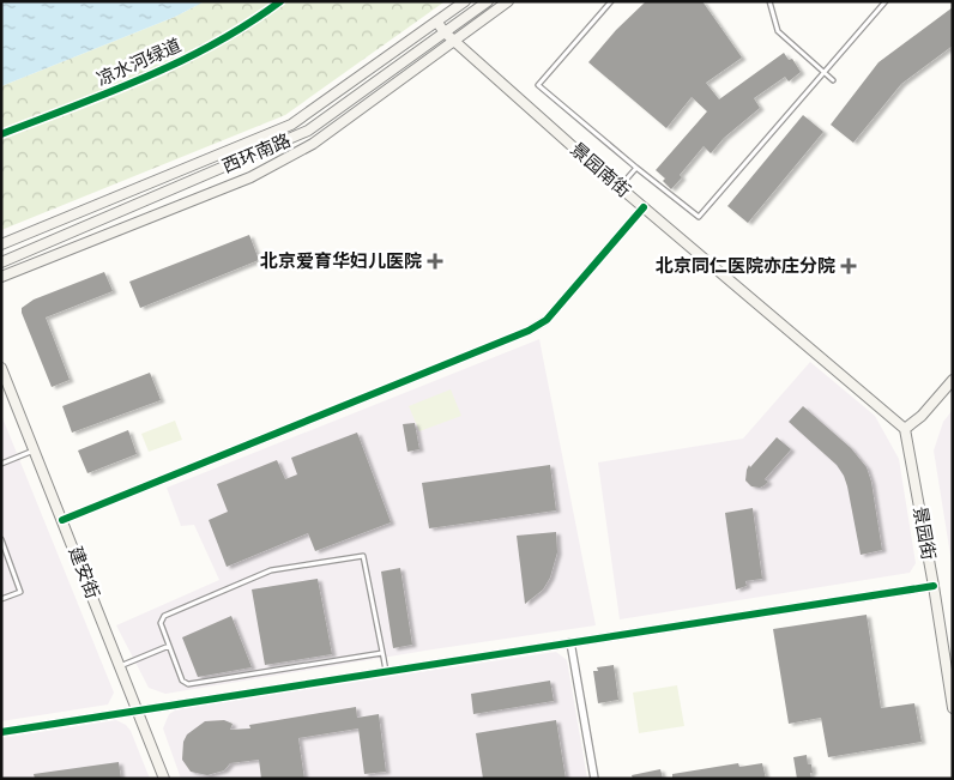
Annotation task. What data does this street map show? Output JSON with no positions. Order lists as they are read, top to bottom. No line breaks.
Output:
{"streets":{"street":["西环南路","景园南街","景园街","建安街"],"cycle path":["凉水河绿道"]},"crossings":[["西环南路","景园南街"],["景园南街","景园街"]],"places":{"health":["北京爱育华妇儿医院","北京同仁医院亦庄分院"]}}
